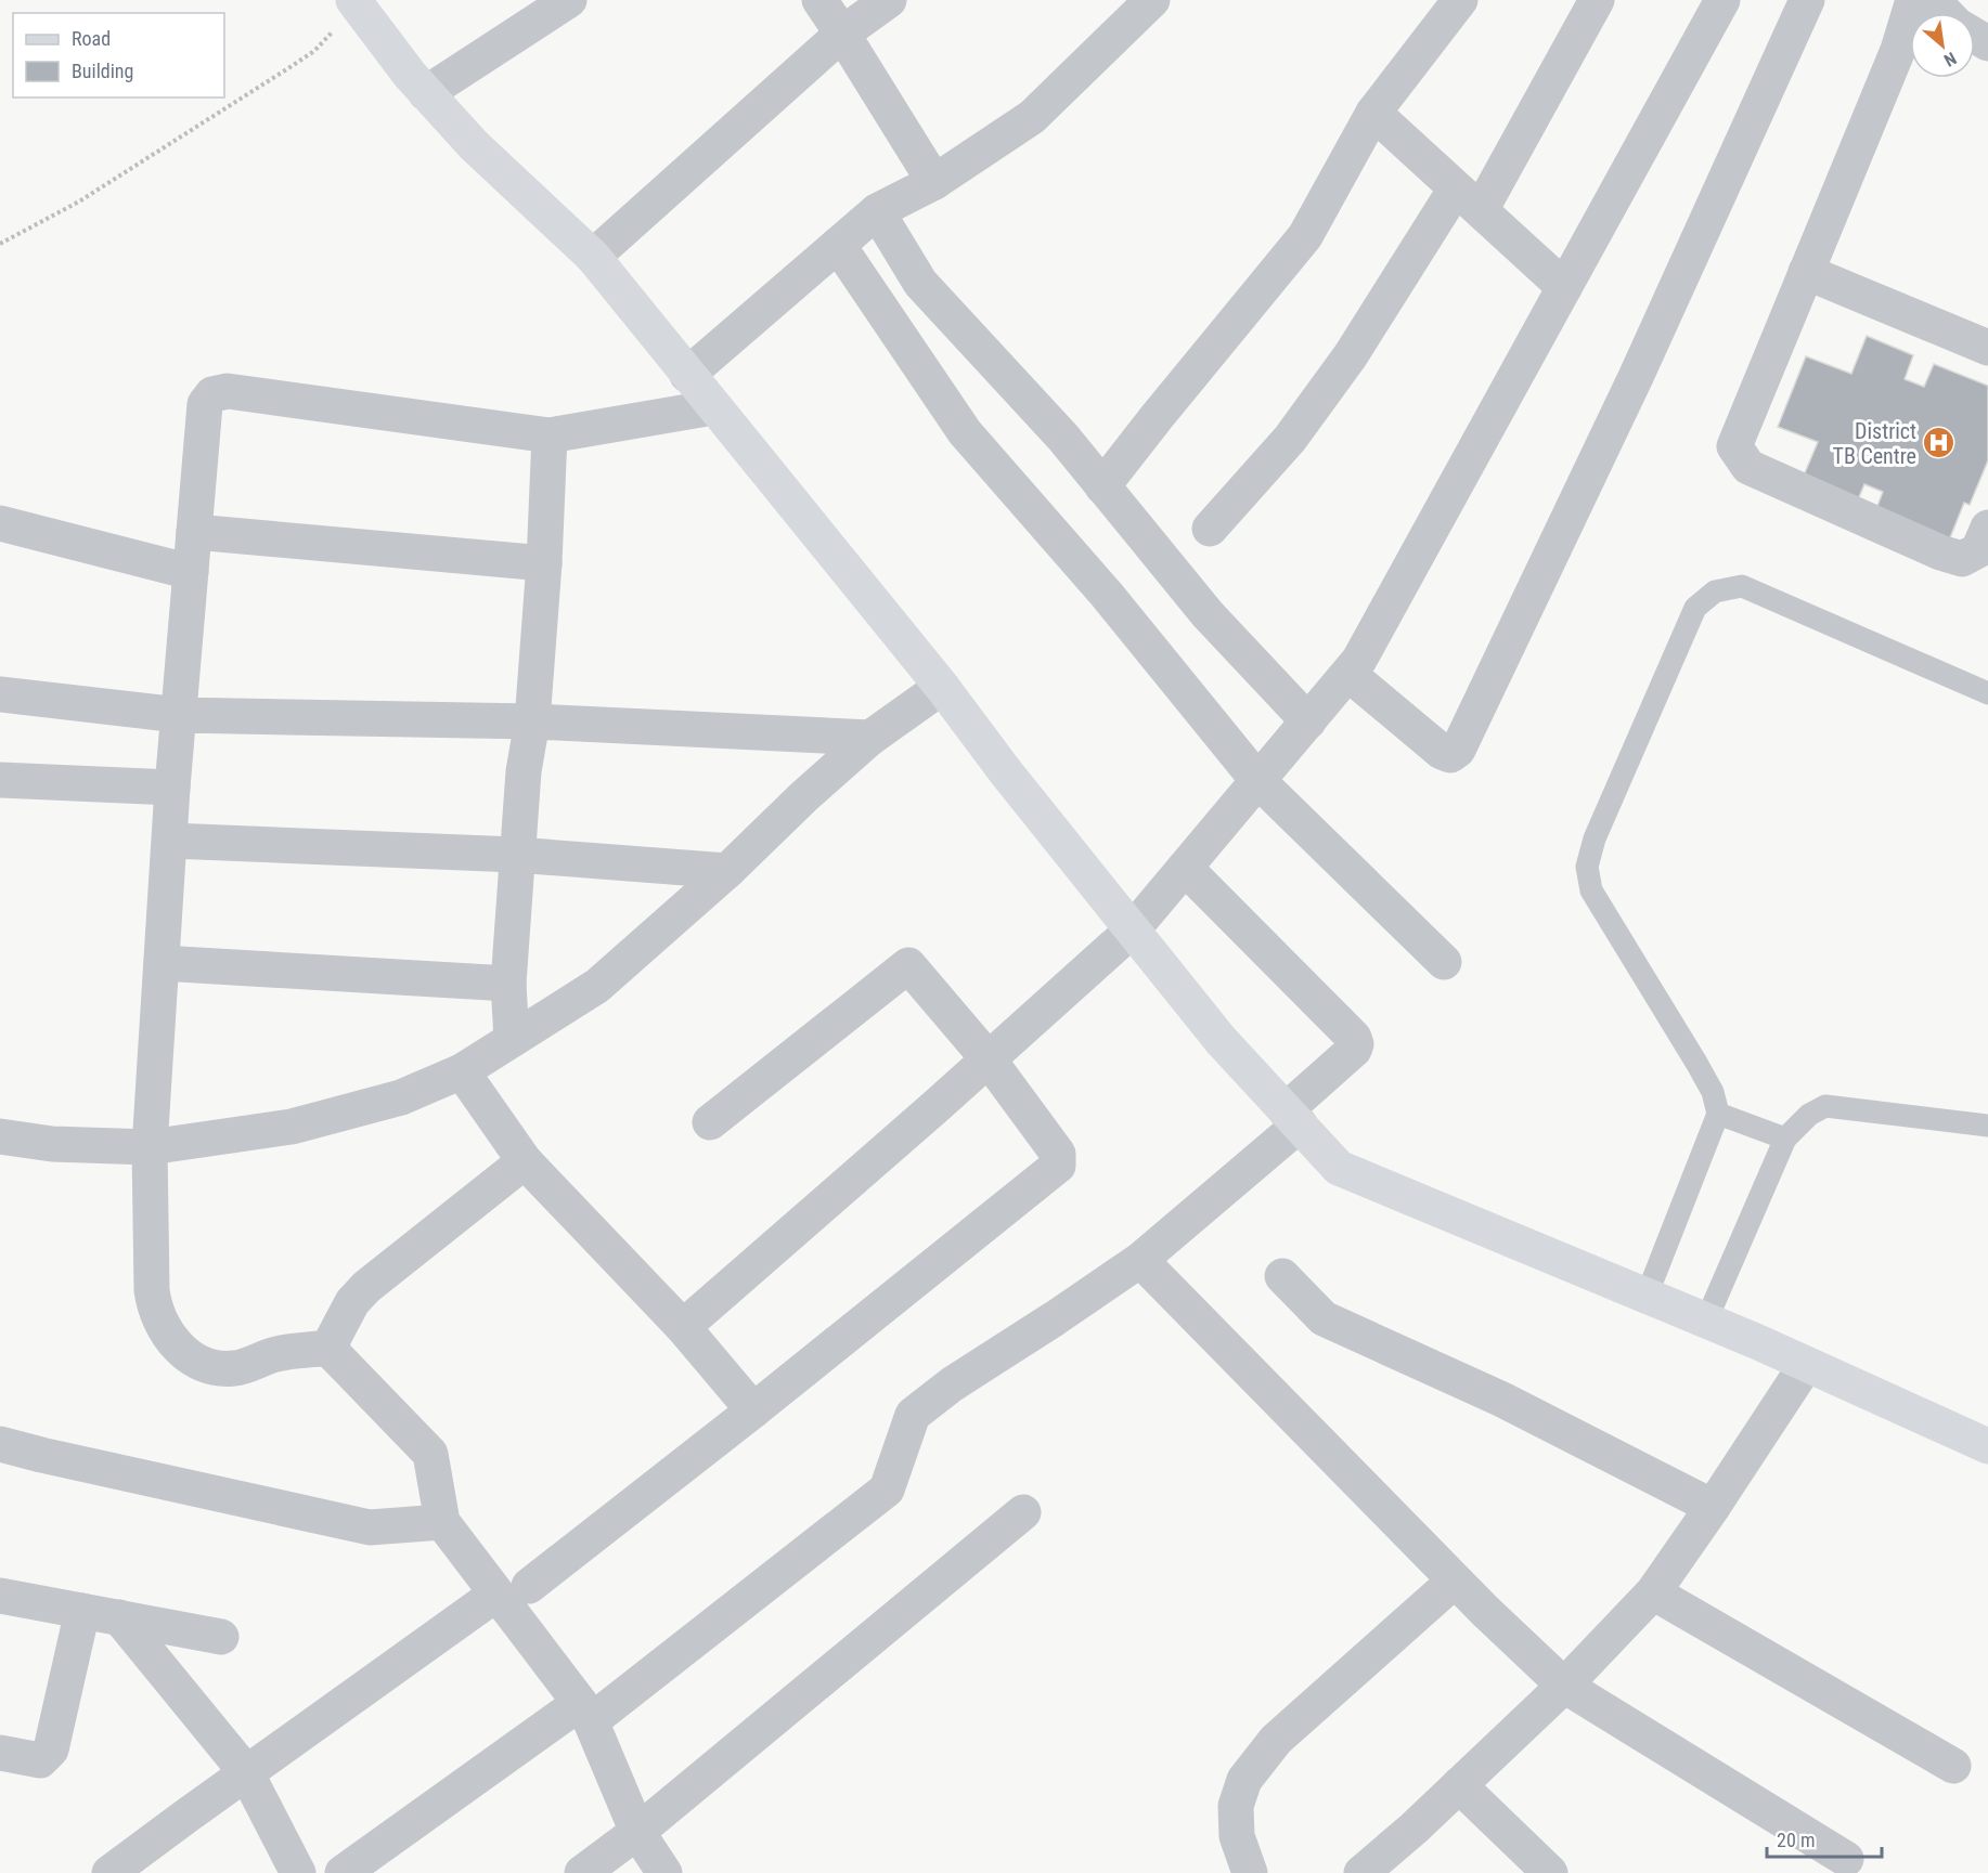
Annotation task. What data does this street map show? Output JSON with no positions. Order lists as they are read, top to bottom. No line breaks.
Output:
{"places":{"hospital":["District TB Centre"]},"legend":["Road","Building"],"scale_bar":"20 m","north":"bottom right"}
